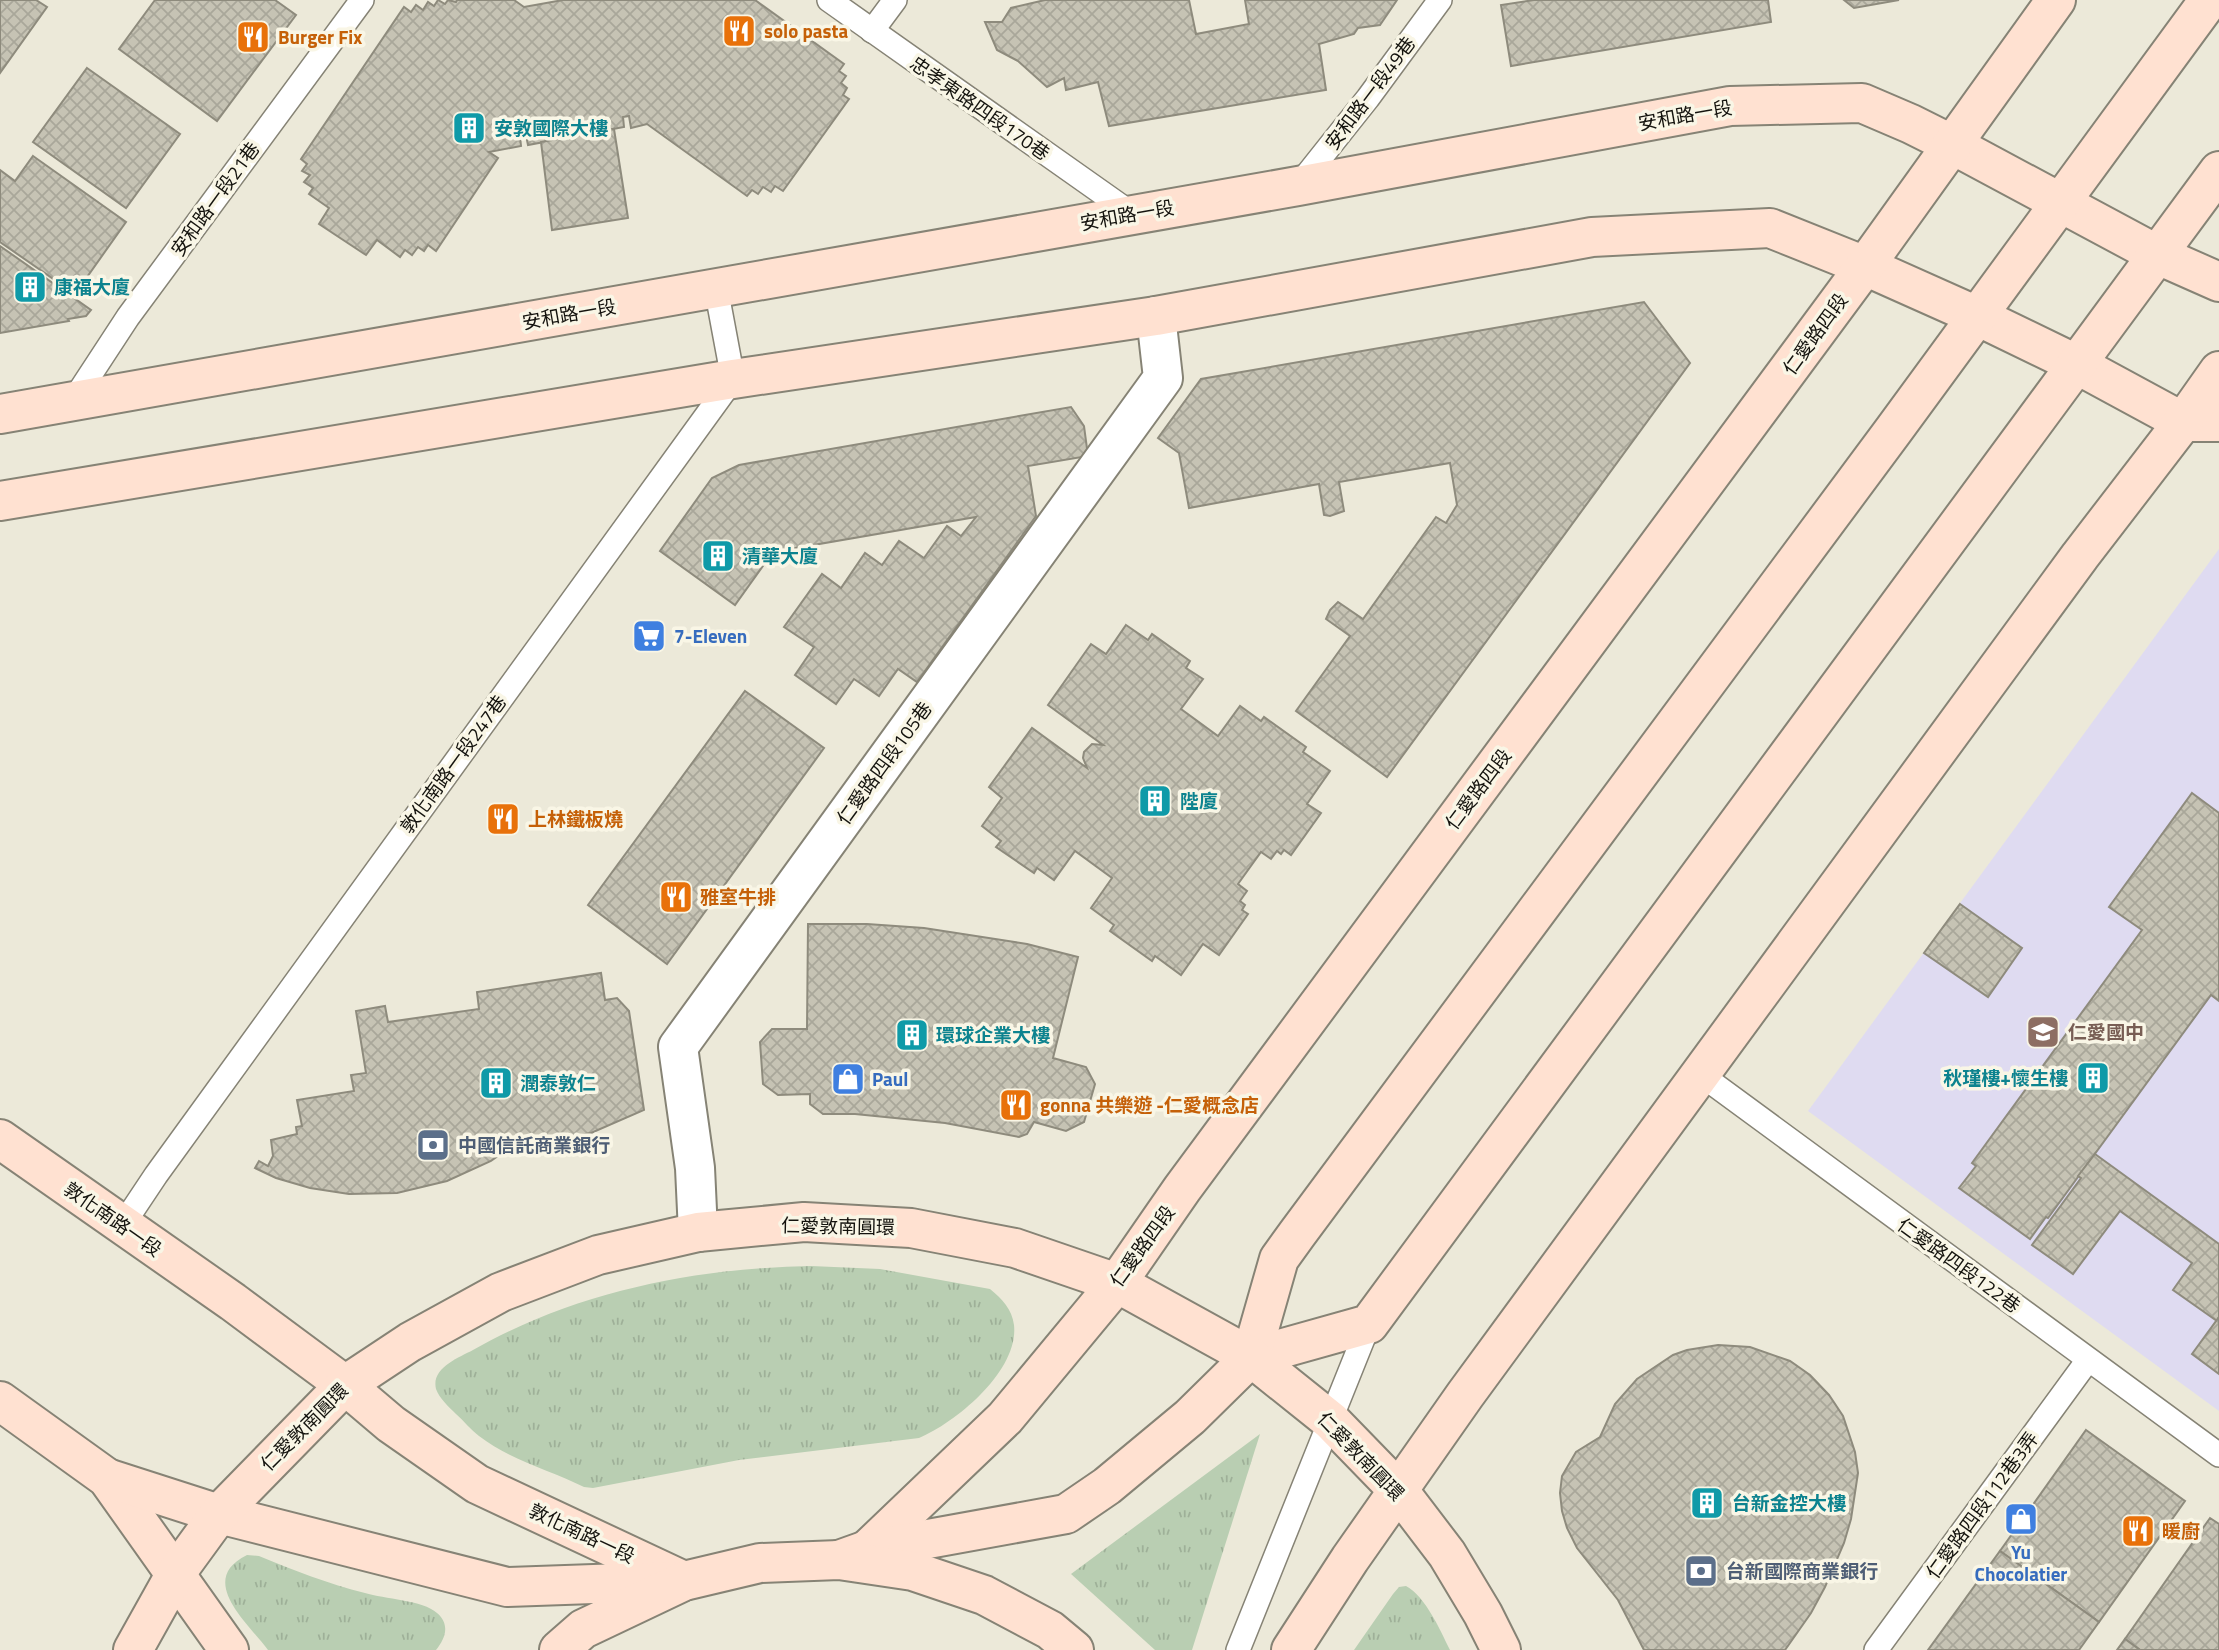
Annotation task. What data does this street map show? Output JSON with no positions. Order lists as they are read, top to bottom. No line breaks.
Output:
{"streets":{"main road":["安和路一段","仁愛路四段","敦化南路一段","仁愛敦南圓環"],"street":["仁愛路四段105巷"],"lane":["安和路一段49巷","忠孝東路四段170巷","安和路一段21巷","敦化南路一段247巷","仁愛路四段122巷","仁愛路四段112巷3弄"]},"crossings":[["安和路一段49巷","安和路一段"],["忠孝東路四段170巷","安和路一段"],["安和路一段","安和路一段21巷"],["安和路一段","仁愛路四段"],["仁愛路四段","仁愛敦南圓環"],["仁愛路四段105巷","仁愛敦南圓環"],["敦化南路一段247巷","敦化南路一段"],["敦化南路一段","仁愛敦南圓環"],["仁愛路四段122巷","仁愛路四段112巷3弄"]],"places":{"restaurant":["solo pasta","Burger Fix","上林鐵板燒","雅室牛排","gonna 共樂遊 -仁愛概念店","暖廚"],"building":["安敦國際大樓","康福大廈","清華大廈","陛廈","環球企業大樓","秋瑾樓+懷生樓","潤泰敦仁","台新金控大樓"],"supermarket":["7-Eleven"],"school or university":["仁愛國中"],"shop":["Paul","Yu Chocolatier"],"bank":["中國信託商業銀行","台新國際商業銀行"]}}
